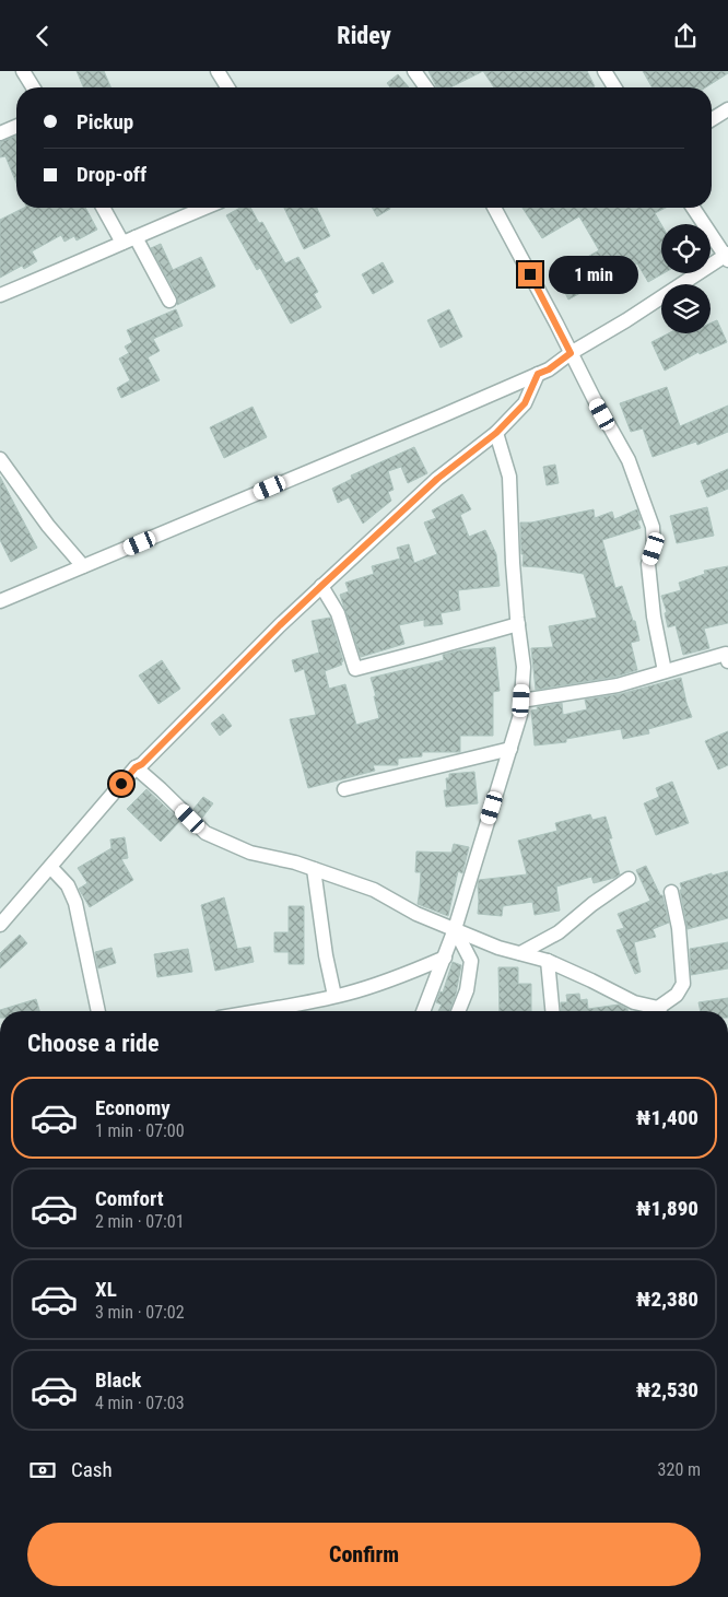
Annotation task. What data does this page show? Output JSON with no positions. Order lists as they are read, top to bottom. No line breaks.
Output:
{"page":{"header":"Ridey","banner":["Pickup","Drop-off"],"bubble":"1 min","heading":"Choose a ride","list":[{"name":"Economy","note":"1 min · 07:00","value":"₦1,400"},{"name":"Comfort","note":"2 min · 07:01","value":"₦1,890"},{"name":"XL","note":"3 min · 07:02","value":"₦2,380"},{"name":"Black","note":"4 min · 07:03","value":"₦2,530"}],"pay":["Cash","320 m"],"buttons":"Confirm"}}
